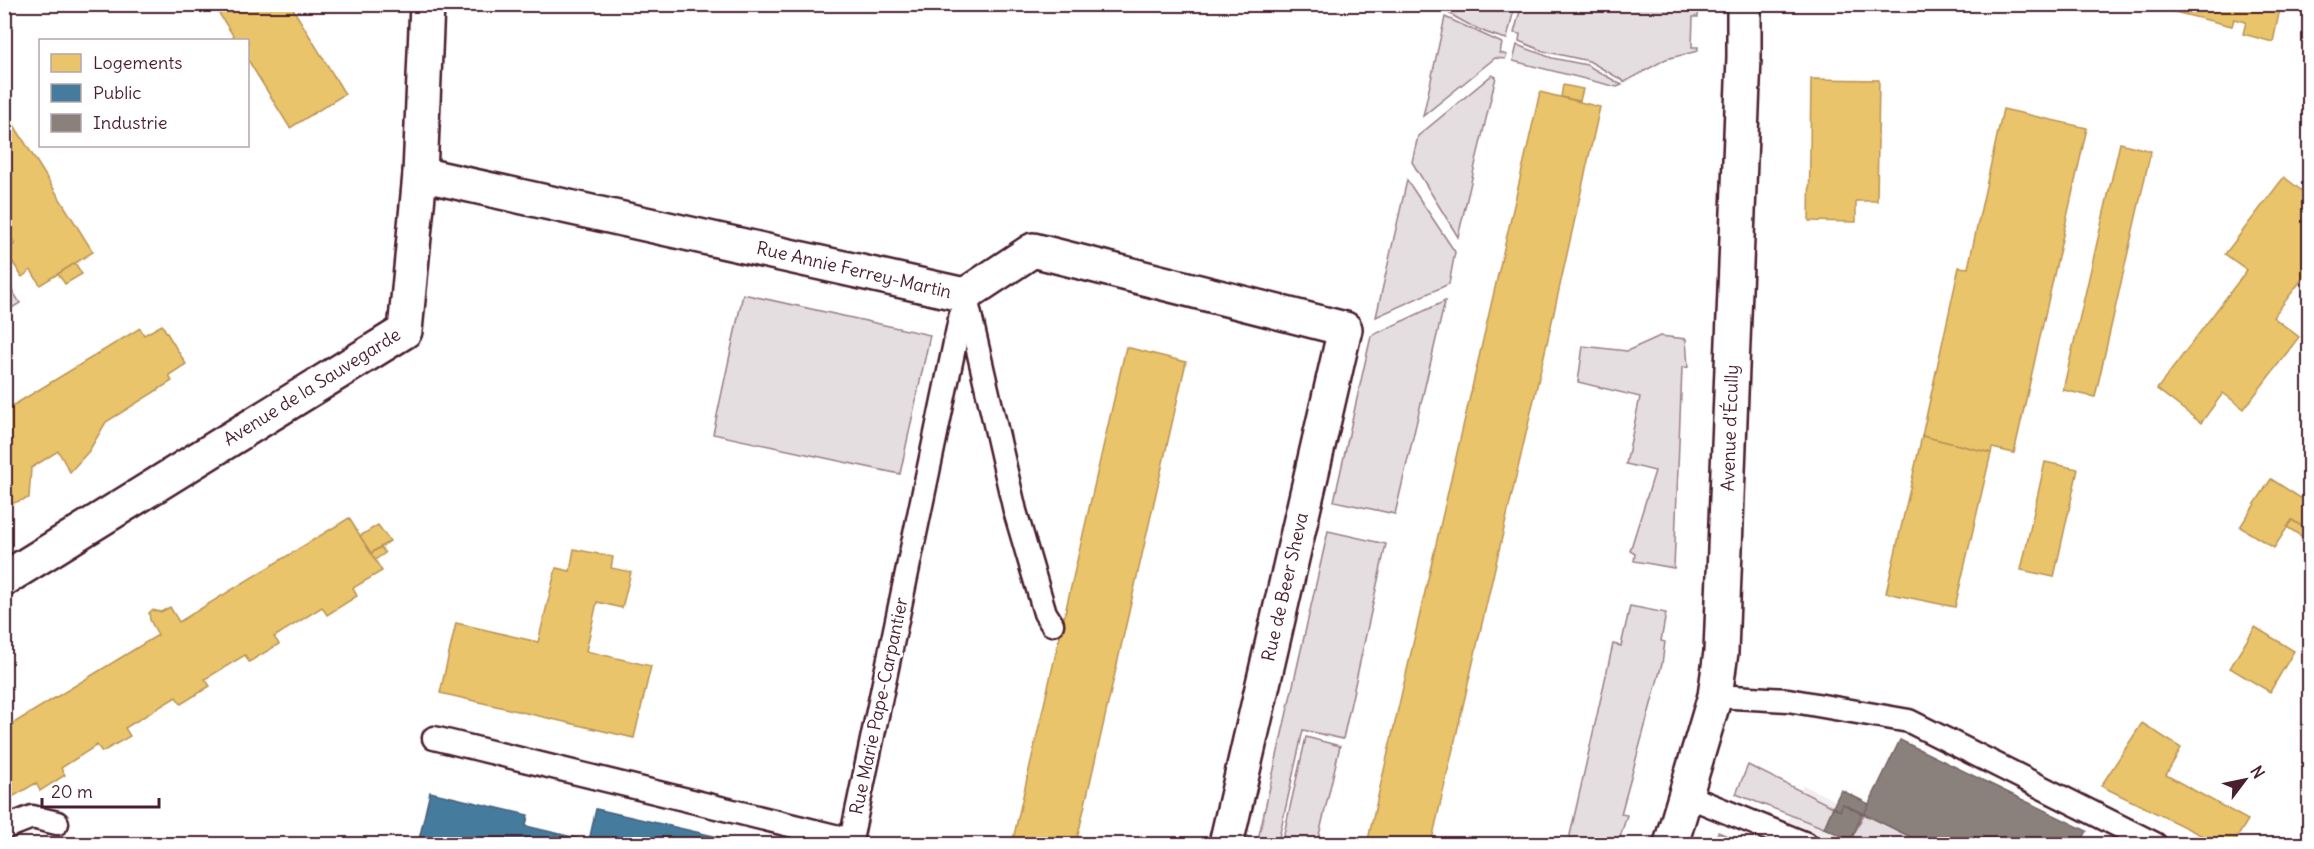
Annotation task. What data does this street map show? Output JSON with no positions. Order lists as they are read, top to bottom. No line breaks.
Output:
{"streets":{"street":["Rue Annie Ferrey-Martin","Avenue de la Sauvegarde","Avenue d'Écully","Rue de Beer Sheva"],"lane":["Rue Marie Pape-Carpantier"]},"crossings":[["Rue Annie Ferrey-Martin","Avenue de la Sauvegarde"],["Rue Annie Ferrey-Martin","Rue de Beer Sheva"],["Rue Annie Ferrey-Martin","Rue Marie Pape-Carpantier"]],"legend":["Logements","Public","Industrie"],"scale_bar":"20 m","north":"top right"}
